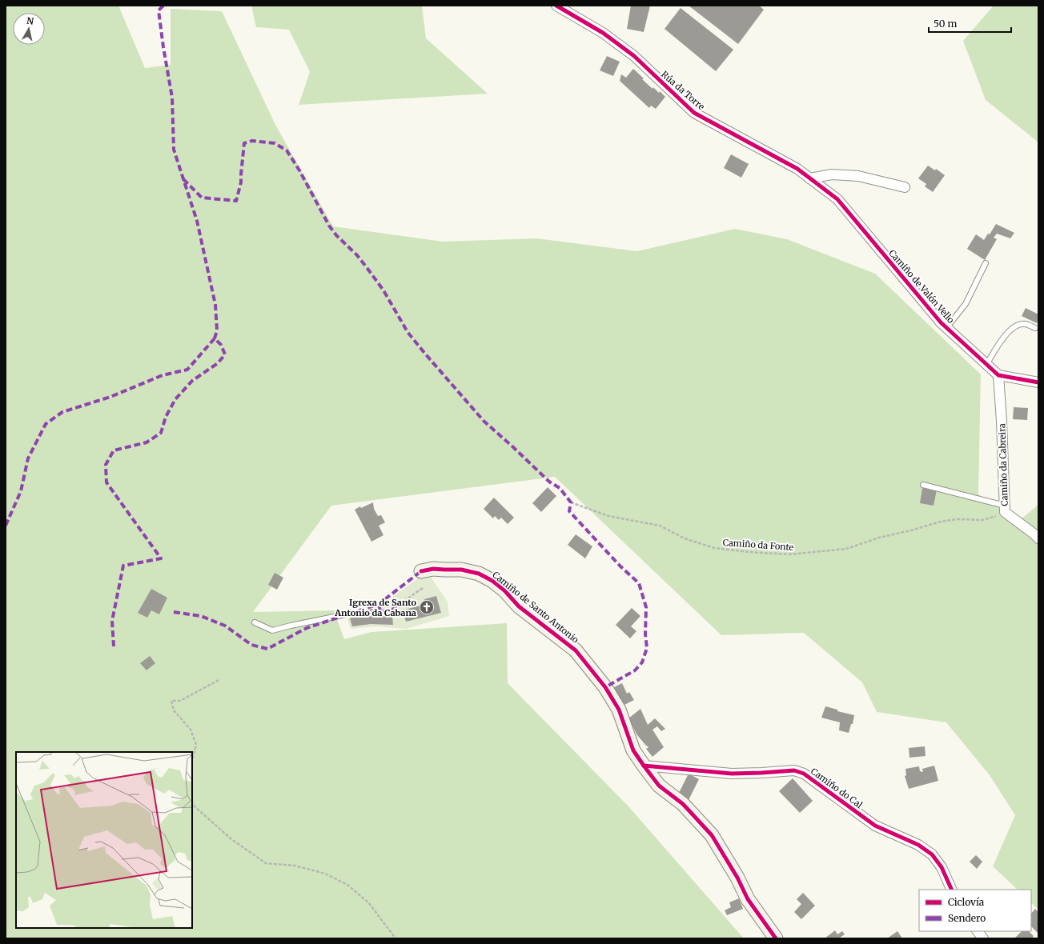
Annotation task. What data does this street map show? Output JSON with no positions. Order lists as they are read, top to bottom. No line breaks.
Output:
{"streets":{"street":["Rúa da Torre","Camiño de Valón Vello","Camiño da Cabreira","Camiño de Santo Antonio","Camiño do Cal"],"path":["Camiño da Fonte"]},"crossings":[["Rúa da Torre","Camiño de Valón Vello"],["Camiño de Valón Vello","Camiño da Cabreira"],["Camiño da Cabreira","Camiño da Fonte"],["Camiño de Santo Antonio","Camiño do Cal"]],"places":{"church":["Igrexa de Santo Antonio da Cabana"]},"legend":["Ciclovía","Sendero"],"scale_bar":"50 m","north":"top"}
